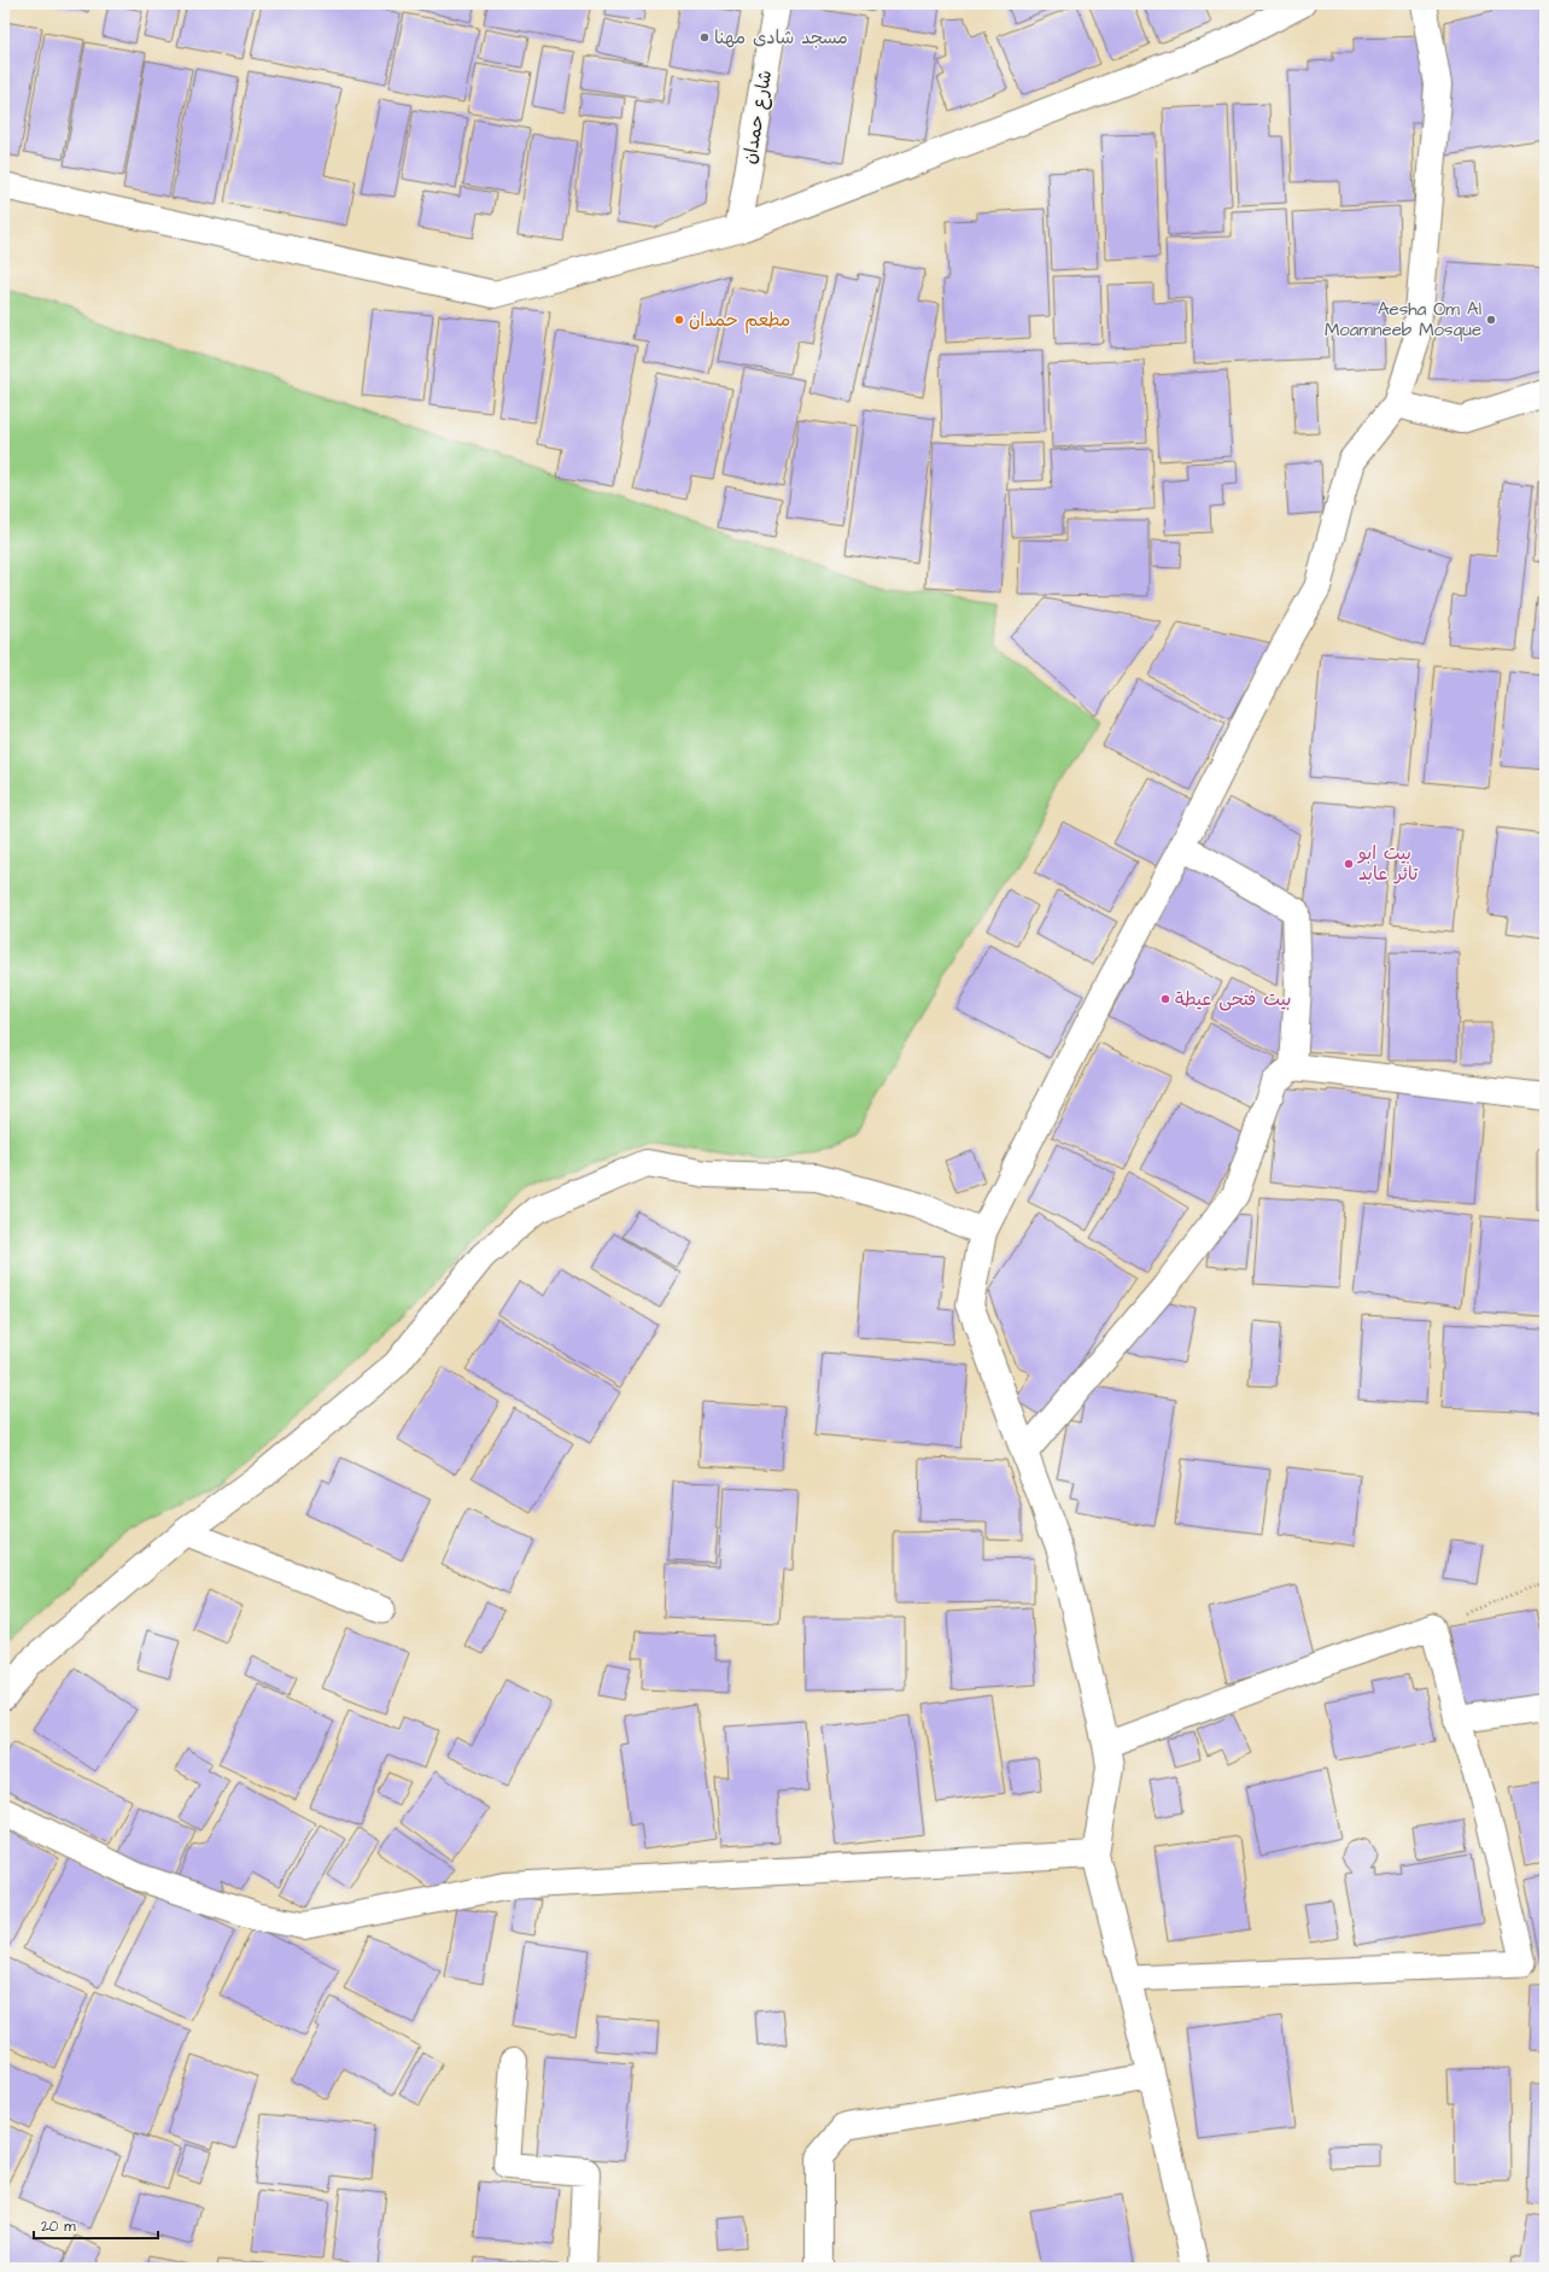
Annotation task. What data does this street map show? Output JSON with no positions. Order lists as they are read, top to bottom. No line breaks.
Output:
{"streets":{"street":["شارع حمدان"]},"places":["مسجد شادى مهنا","مطعم حمدان","Aesha Om Al Moamneeb Mosque","بيت ابو تائر عابد","بيت فتحى عيطة"],"scale_bar":"20 m"}
